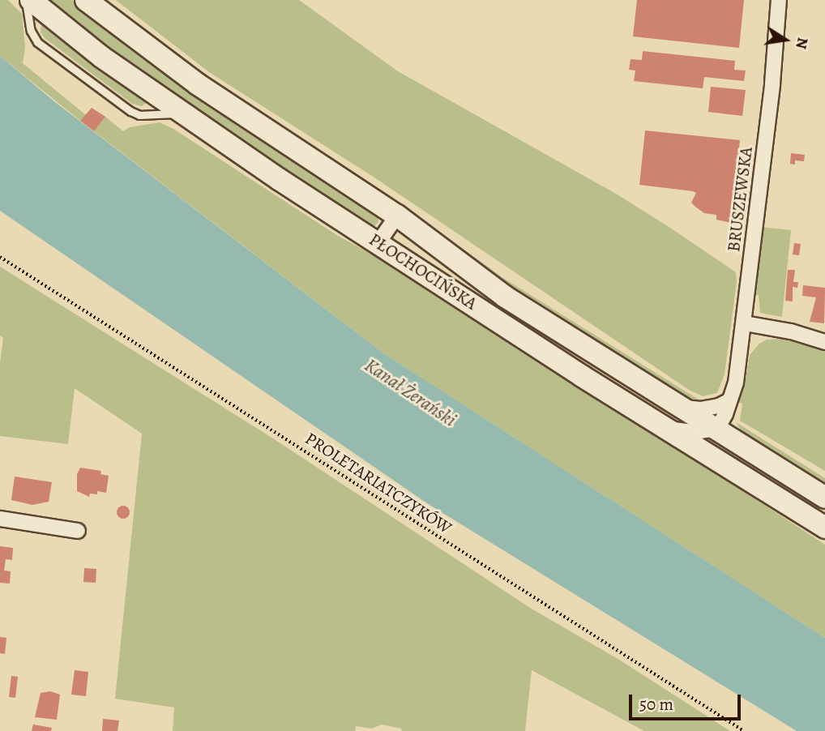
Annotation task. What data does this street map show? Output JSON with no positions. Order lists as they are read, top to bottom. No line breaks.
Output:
{"streets":{"main road":["PŁOCHOCIŃSKA"],"street":["BRUSZEWSKA"],"path":["PROLETARIATCZYKÓW"]},"crossings":[["BRUSZEWSKA","PŁOCHOCIŃSKA"]],"water":["Kanał Żerański"],"scale_bar":"50 m","north":"right"}
